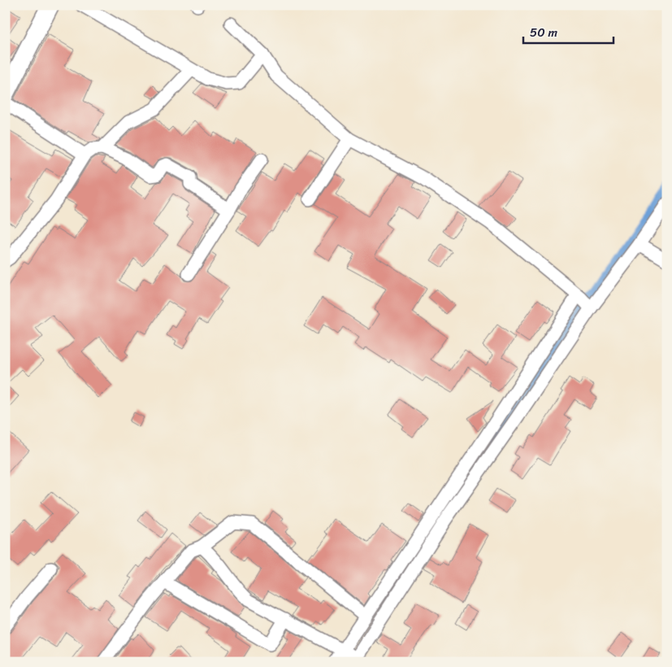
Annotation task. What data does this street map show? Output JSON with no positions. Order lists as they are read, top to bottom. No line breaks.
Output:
{"scale_bar":"50 m"}
